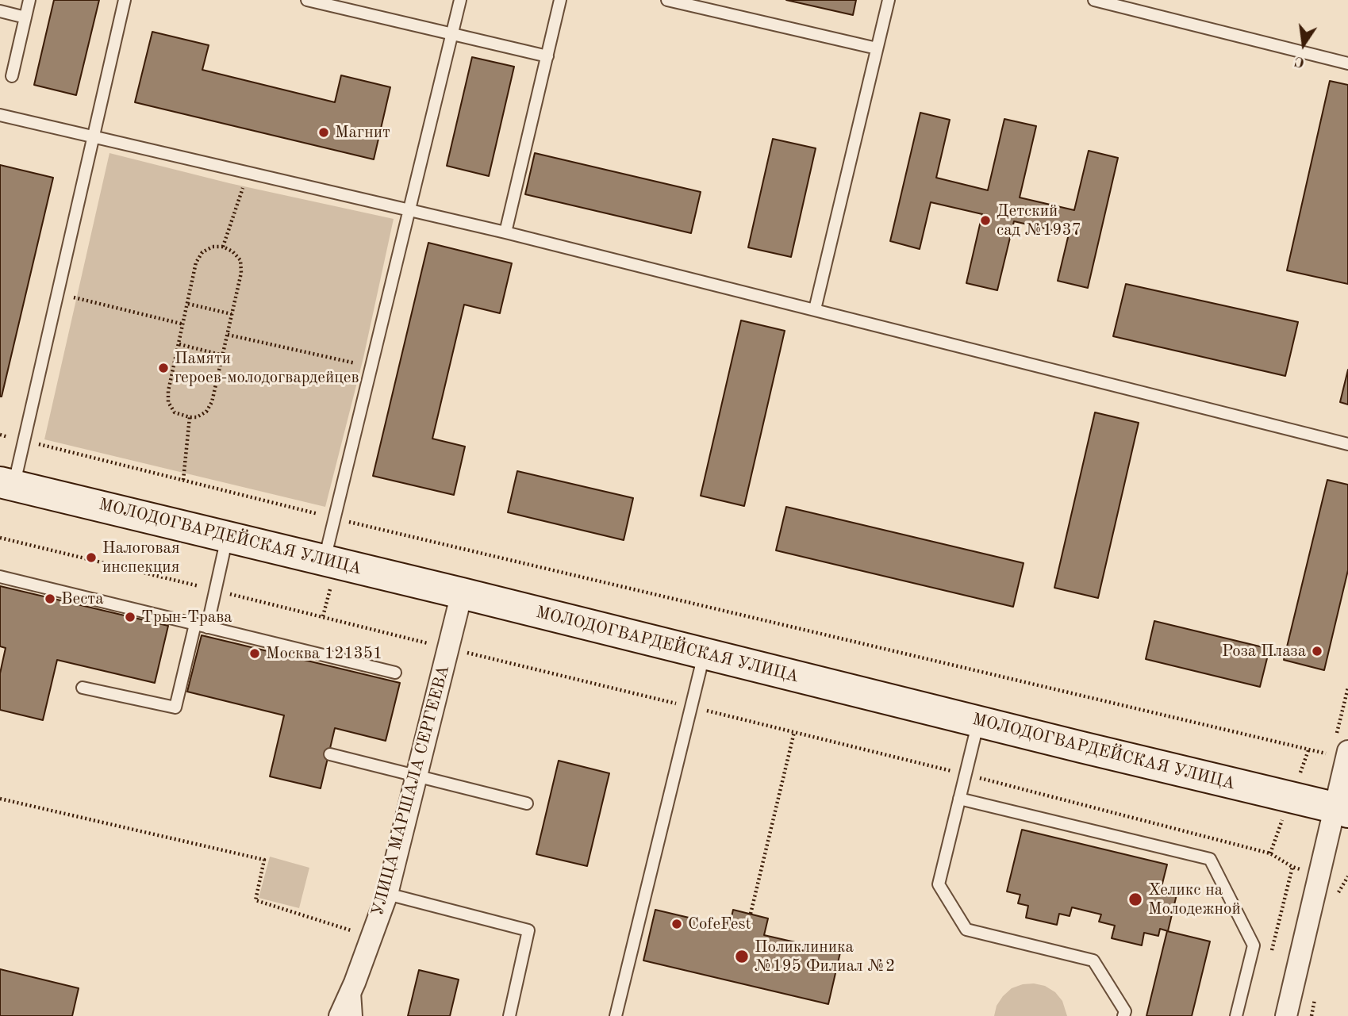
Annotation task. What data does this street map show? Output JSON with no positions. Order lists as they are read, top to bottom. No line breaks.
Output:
{"streets":{"street":["МОЛОДОГВАРДЕЙСКАЯ УЛИЦА","УЛИЦА МАРШАЛА СЕРГЕЕВА"]},"crossings":[["МОЛОДОГВАРДЕЙСКАЯ УЛИЦА","УЛИЦА МАРШАЛА СЕРГЕЕВА"]],"places":["Магнит","Детский сад №1937","Памяти героев-молодогвардейцев","Налоговая инспекция","Веста","Трын-Трава","Роза Плаза","Москва 121351","Хеликс на Молодежной","CofeFest","Поликлиника №195 Филиал №2"],"north":"bottom"}
